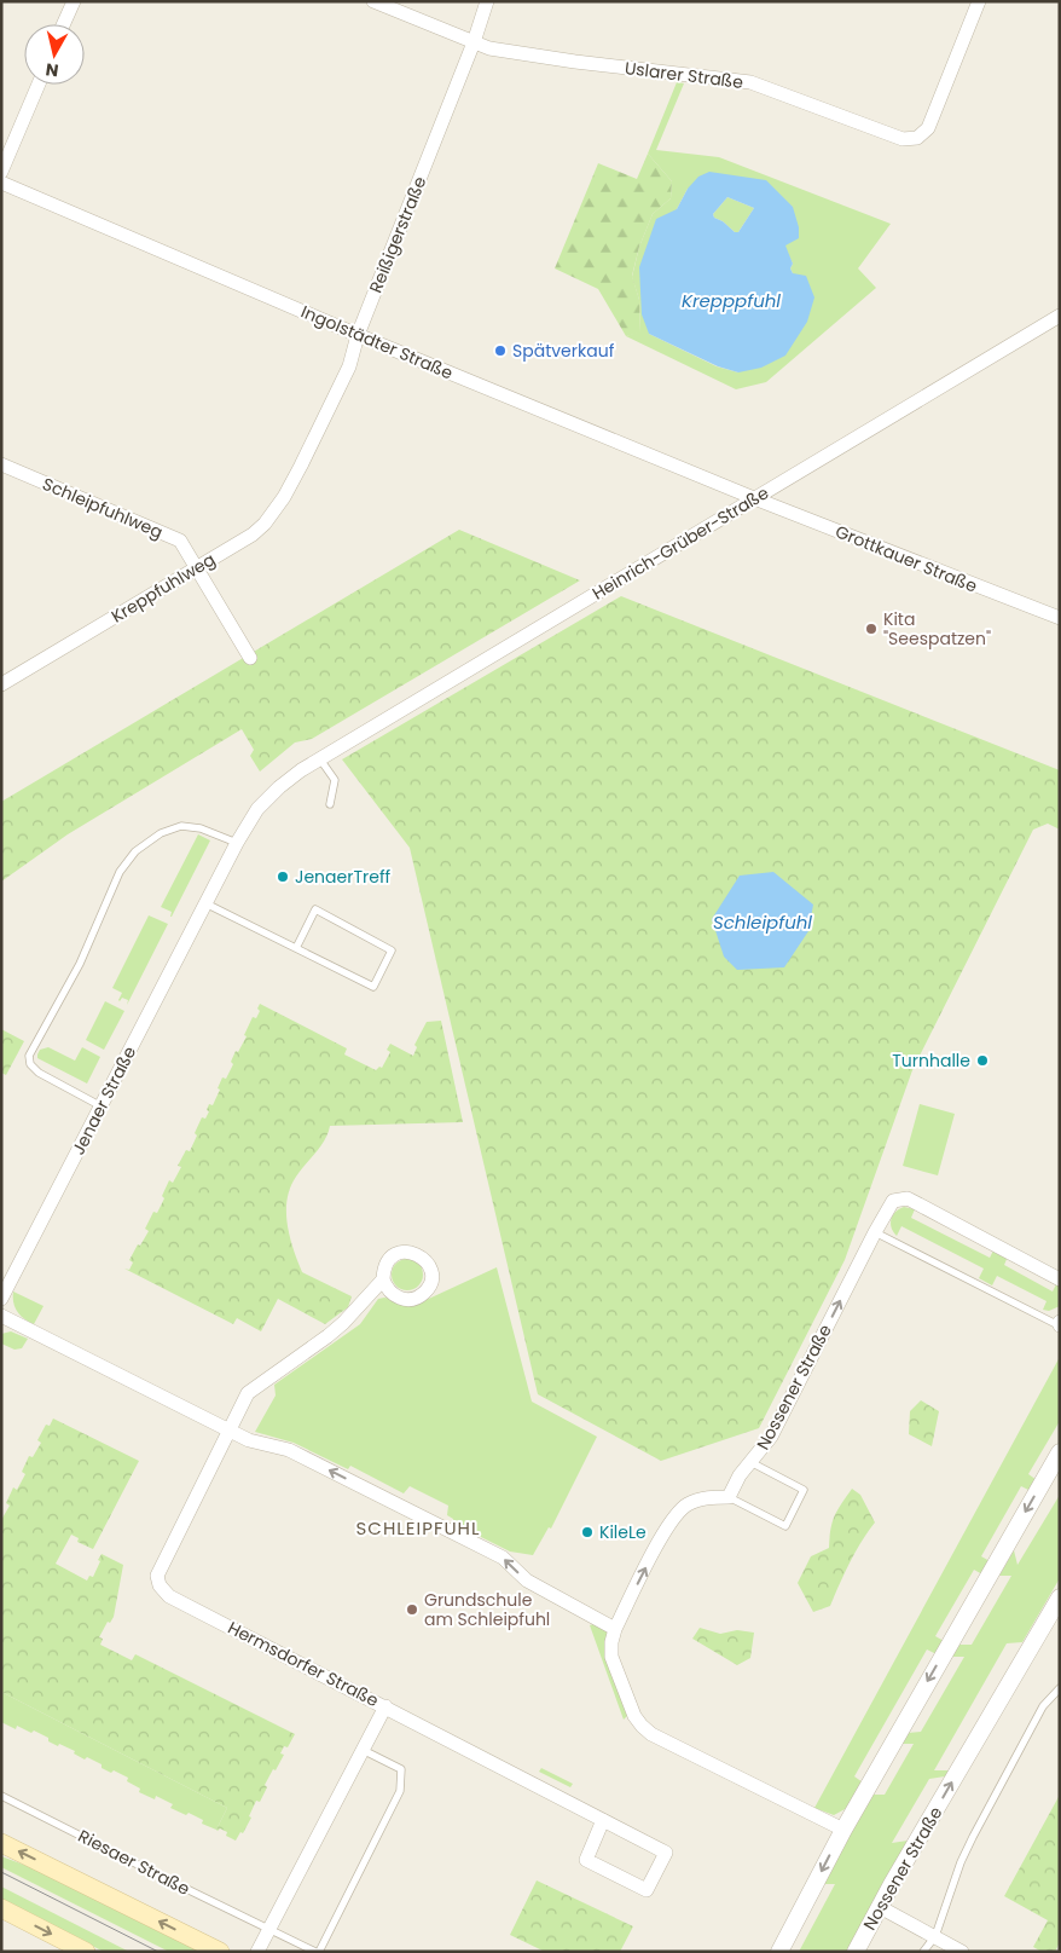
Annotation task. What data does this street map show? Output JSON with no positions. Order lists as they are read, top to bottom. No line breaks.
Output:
{"streets":{"street":["Uslarer Straße","Reißigerstraße","Ingolstädter Straße","Schleipfuhlweg","Heinrich-Grüber-Straße","Grottkauer Straße","Kreppfuhlweg","Jenaer Straße","Nossener Straße","Hermsdorfer Straße"],"lane":["Riesaer Straße"]},"crossings":[["Uslarer Straße","Reißigerstraße"],["Reißigerstraße","Ingolstädter Straße"],["Reißigerstraße","Kreppfuhlweg"],["Ingolstädter Straße","Heinrich-Grüber-Straße"],["Ingolstädter Straße","Grottkauer Straße"],["Schleipfuhlweg","Kreppfuhlweg"],["Heinrich-Grüber-Straße","Grottkauer Straße"],["Heinrich-Grüber-Straße","Jenaer Straße"]],"districts":["SCHLEIPFUHL"],"water":["Krepppfuhl","Schleipfuhl"],"places":["Spätverkauf","Kita \"Seespatzen\"","JenaerTreff","Turnhalle","KileLe","Grundschule am Schleipfuhl"],"north":"bottom"}
